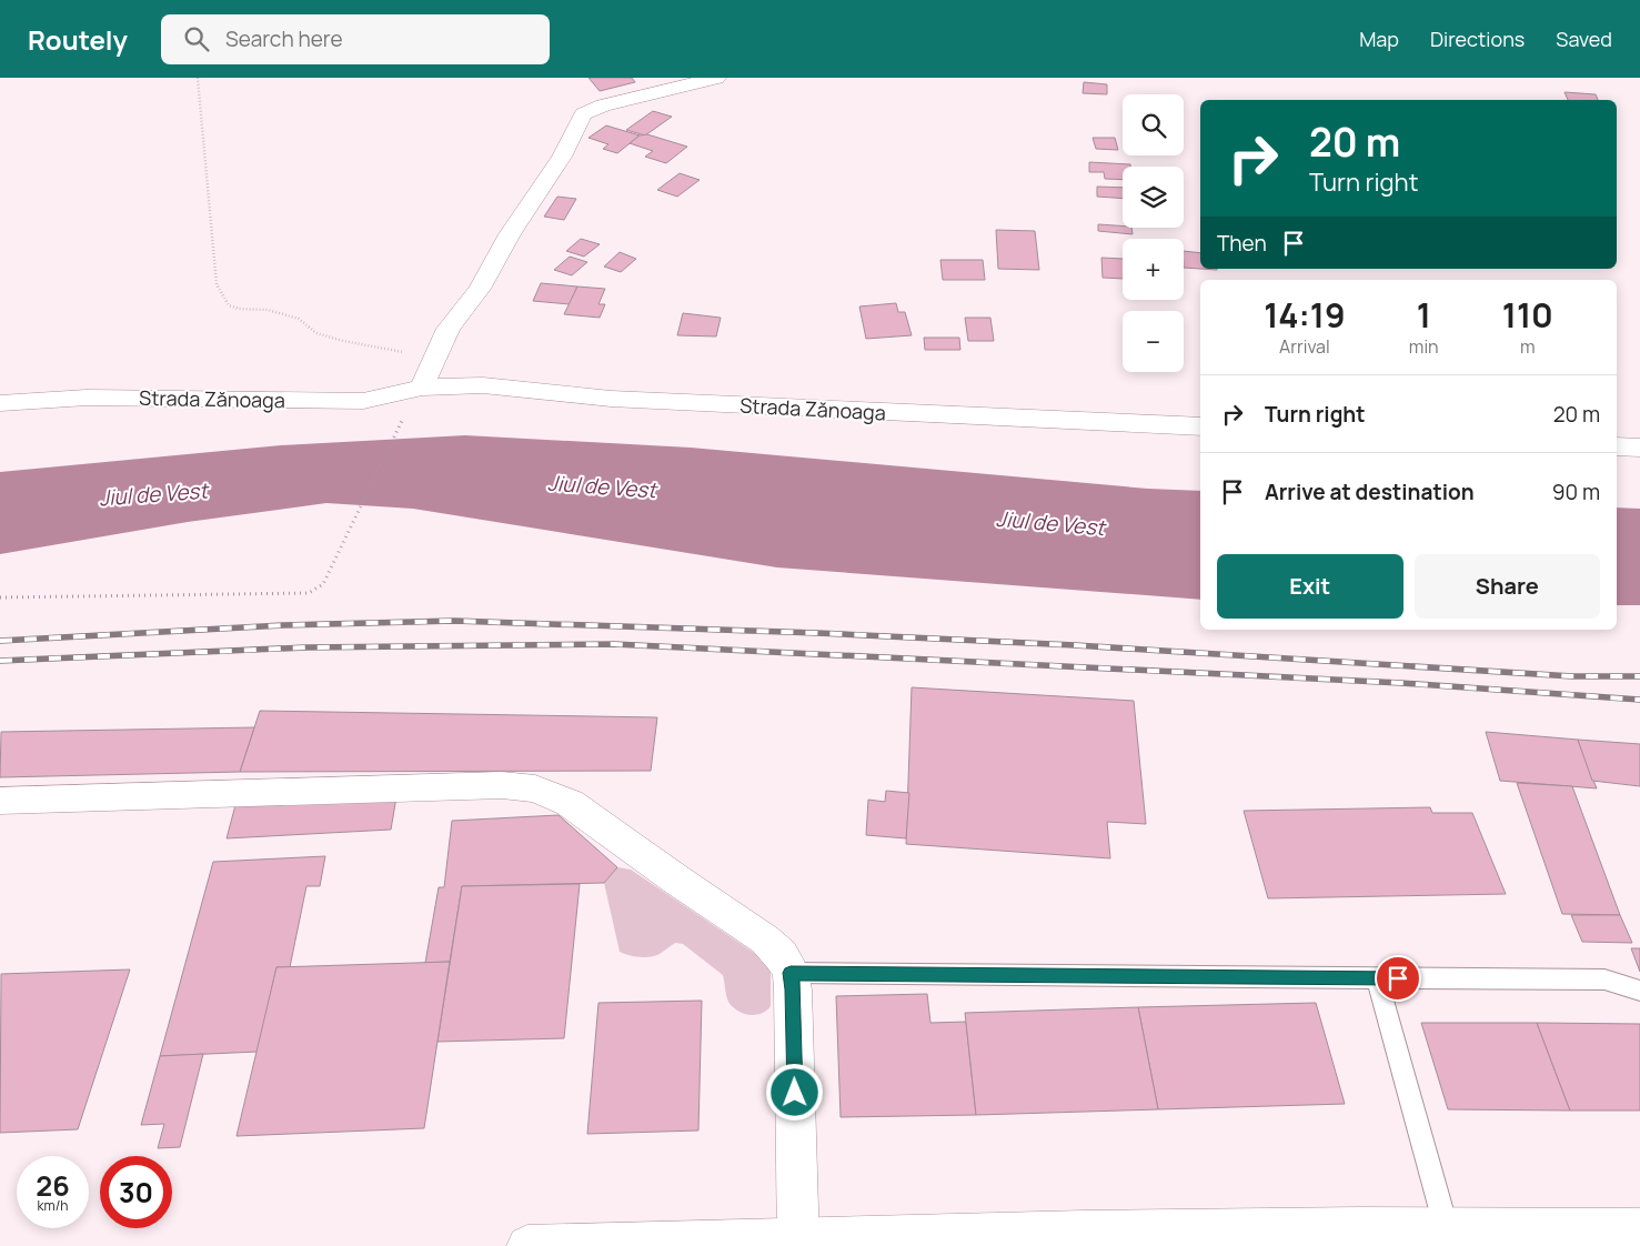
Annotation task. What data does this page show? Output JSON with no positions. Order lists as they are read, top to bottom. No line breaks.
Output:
{"streets":{"street":["Strada Zănoaga"]},"water":["Jiul de Vest"],"page":{"header":"Routely","search":"Search here","nav":["Map","Directions","Saved"],"map_buttons":["+","−"],"turn":["20 m","Turn right"],"then":"Then","eta":["14:19","Arrival","1","min","110","m"],"list":[{"name":"Turn right","value":"20 m"},{"name":"Arrive at destination","value":"90 m"}],"buttons":["Exit","Share"],"speed":"26 km/h","limit":"30"}}
